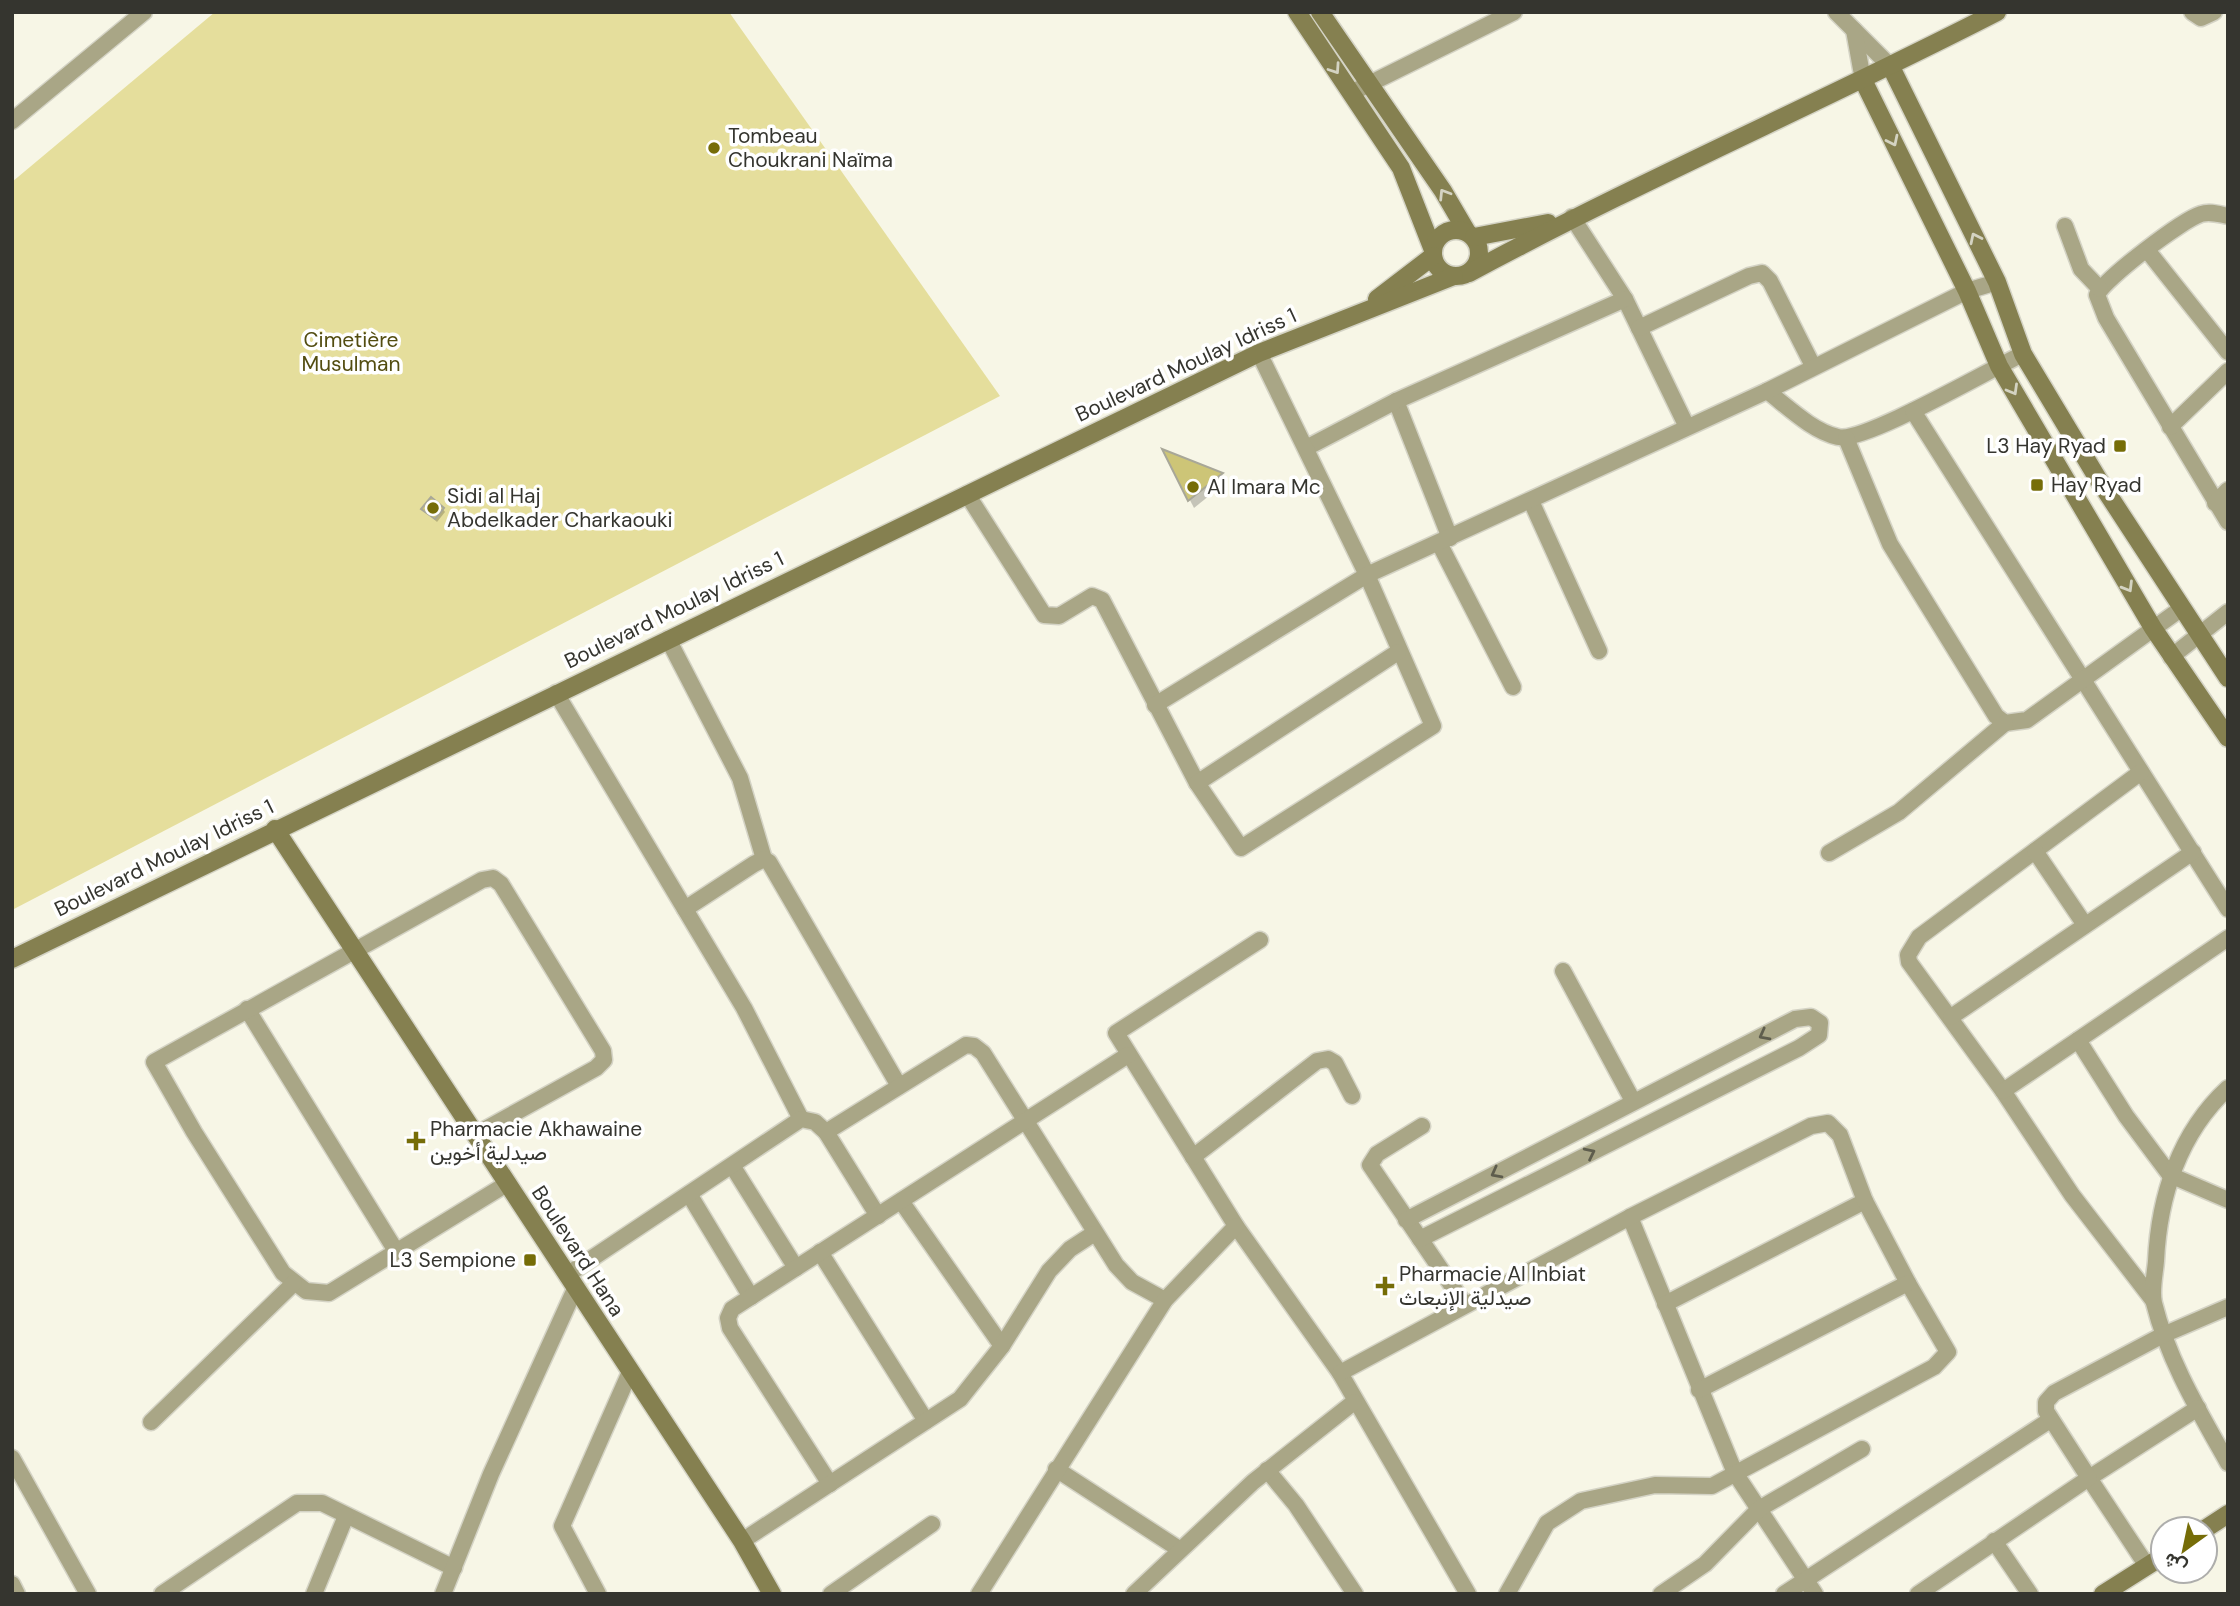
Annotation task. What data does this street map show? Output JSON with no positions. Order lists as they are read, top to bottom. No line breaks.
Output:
{"streets":{"main road":["Boulevard Moulay Idriss 1","Boulevard Hana"]},"crossings":[["Boulevard Moulay Idriss 1","Boulevard Hana"]],"parks":["Cimetière Musulman"],"places":{"other":["Tombeau Choukrani Naïma","Al Imara Mc","Sidi al Haj Abdelkader Charkaouki"],"transit":["L3 Hay Ryad","Hay Ryad","L3 Sempione"],"health":["Pharmacie Akhawaine صيدلية أخوين","Pharmacie Al Inbiat صيدلية الإنبعاث"]},"north":"bottom left"}
